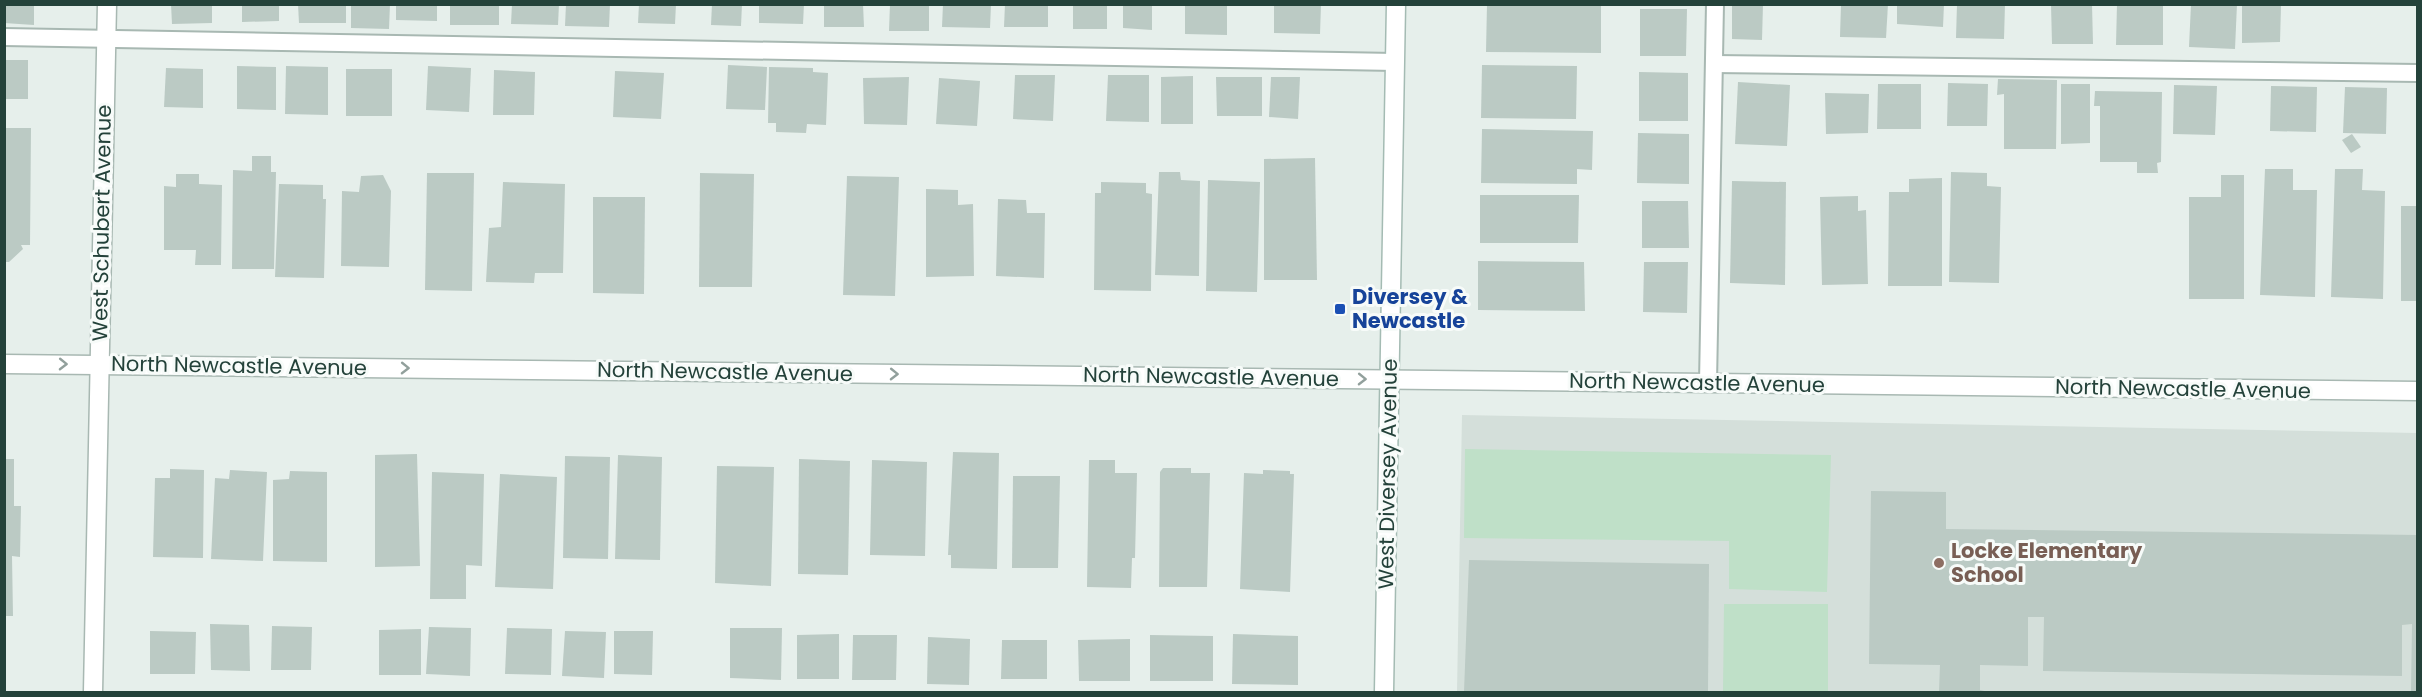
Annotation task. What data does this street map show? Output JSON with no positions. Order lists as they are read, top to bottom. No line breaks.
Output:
{"streets":{"street":["West Schubert Avenue","North Newcastle Avenue","West Diversey Avenue"]},"crossings":[["West Schubert Avenue","North Newcastle Avenue"],["North Newcastle Avenue","West Diversey Avenue"]],"one_way":["North Newcastle Avenue"],"places":{"transit":["Diversey & Newcastle"],"other":["Locke Elementary School"]}}
